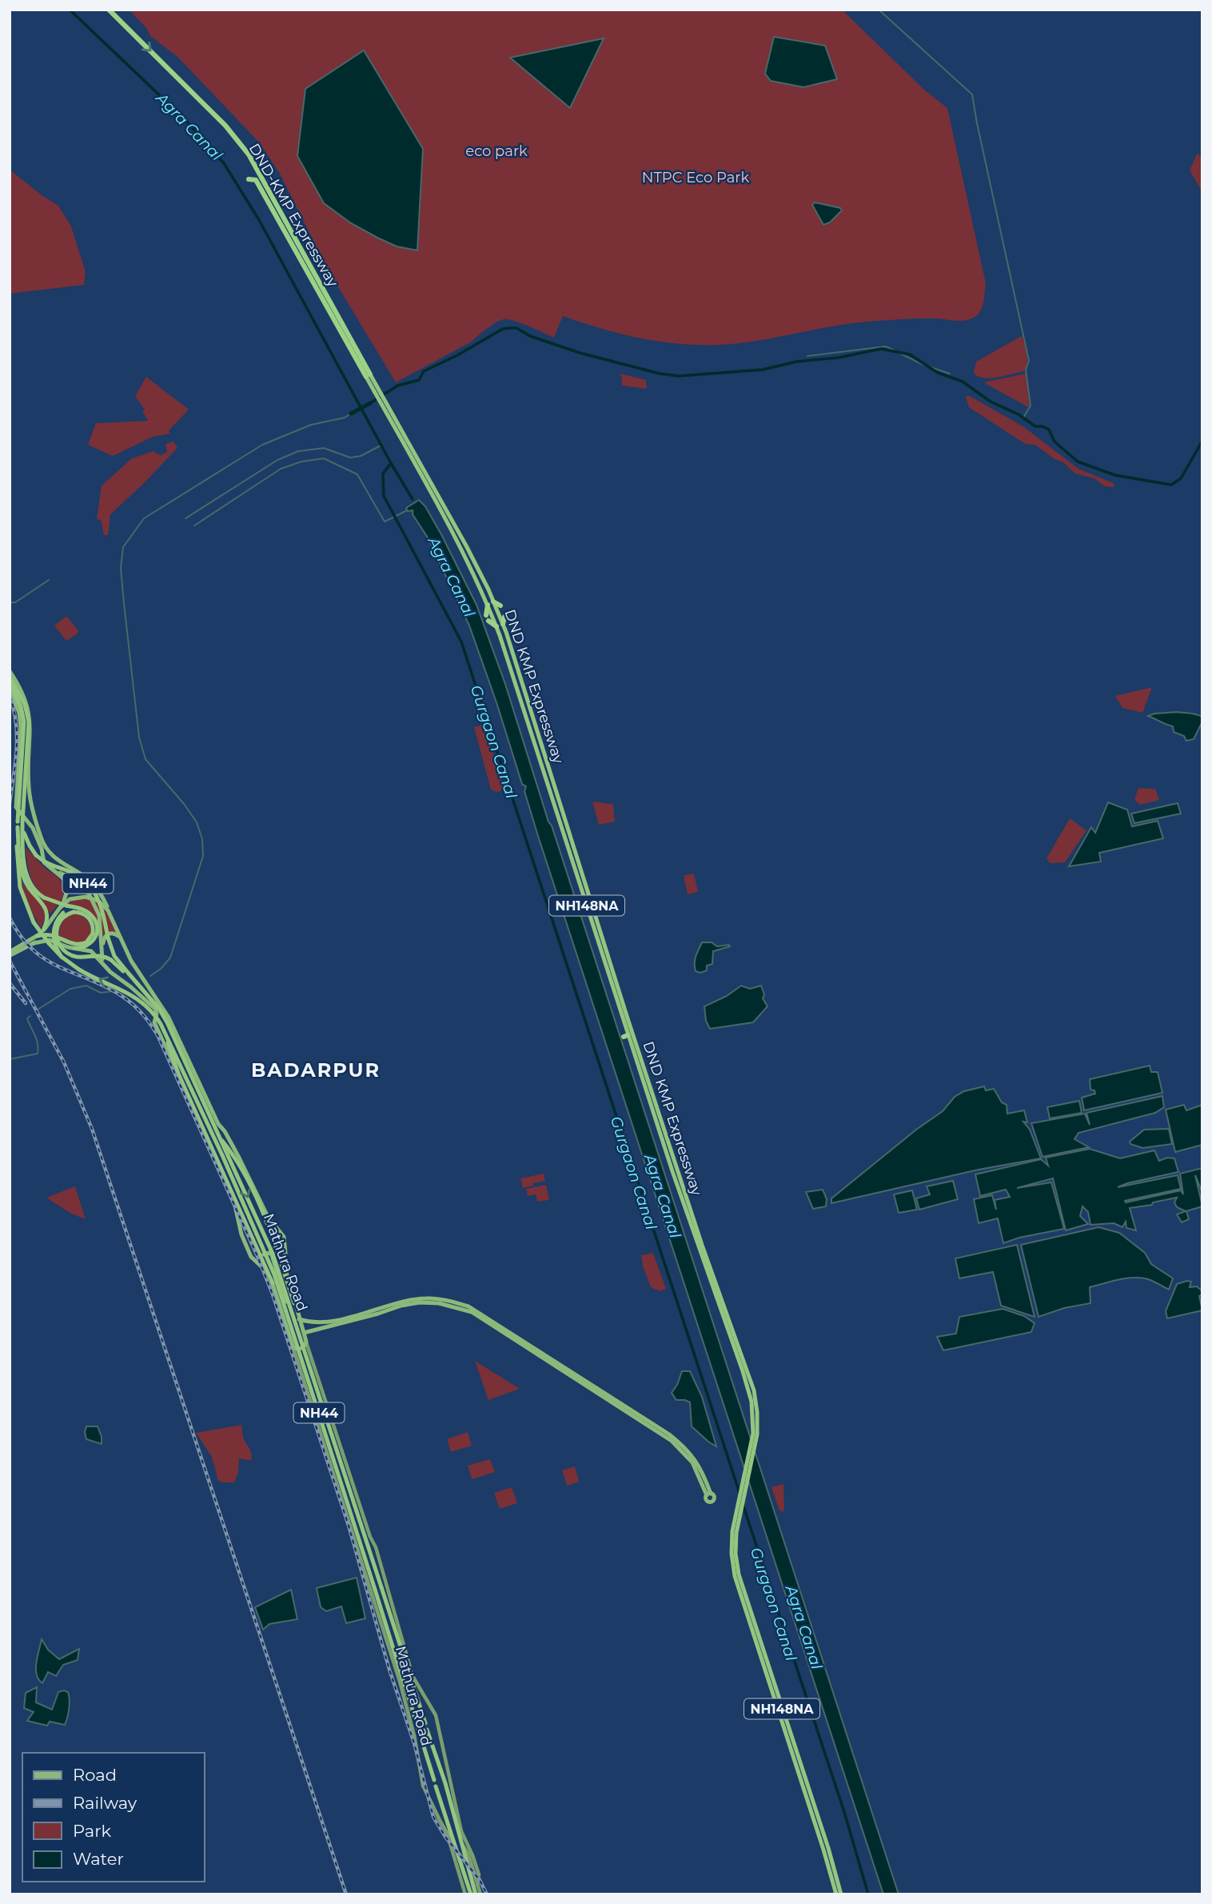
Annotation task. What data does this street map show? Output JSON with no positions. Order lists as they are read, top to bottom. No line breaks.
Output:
{"streets":{"highway":["DND-KMP Expressway","DND KMP Expressway","NH44","NH148NA","Mathura Road"]},"crossings":[["DND-KMP Expressway","DND KMP Expressway"]],"districts":["BADARPUR"],"water":["Agra Canal","Gurgaon Canal"],"parks":["eco park","NTPC Eco Park"],"legend":["Road","Railway","Park","Water"]}
